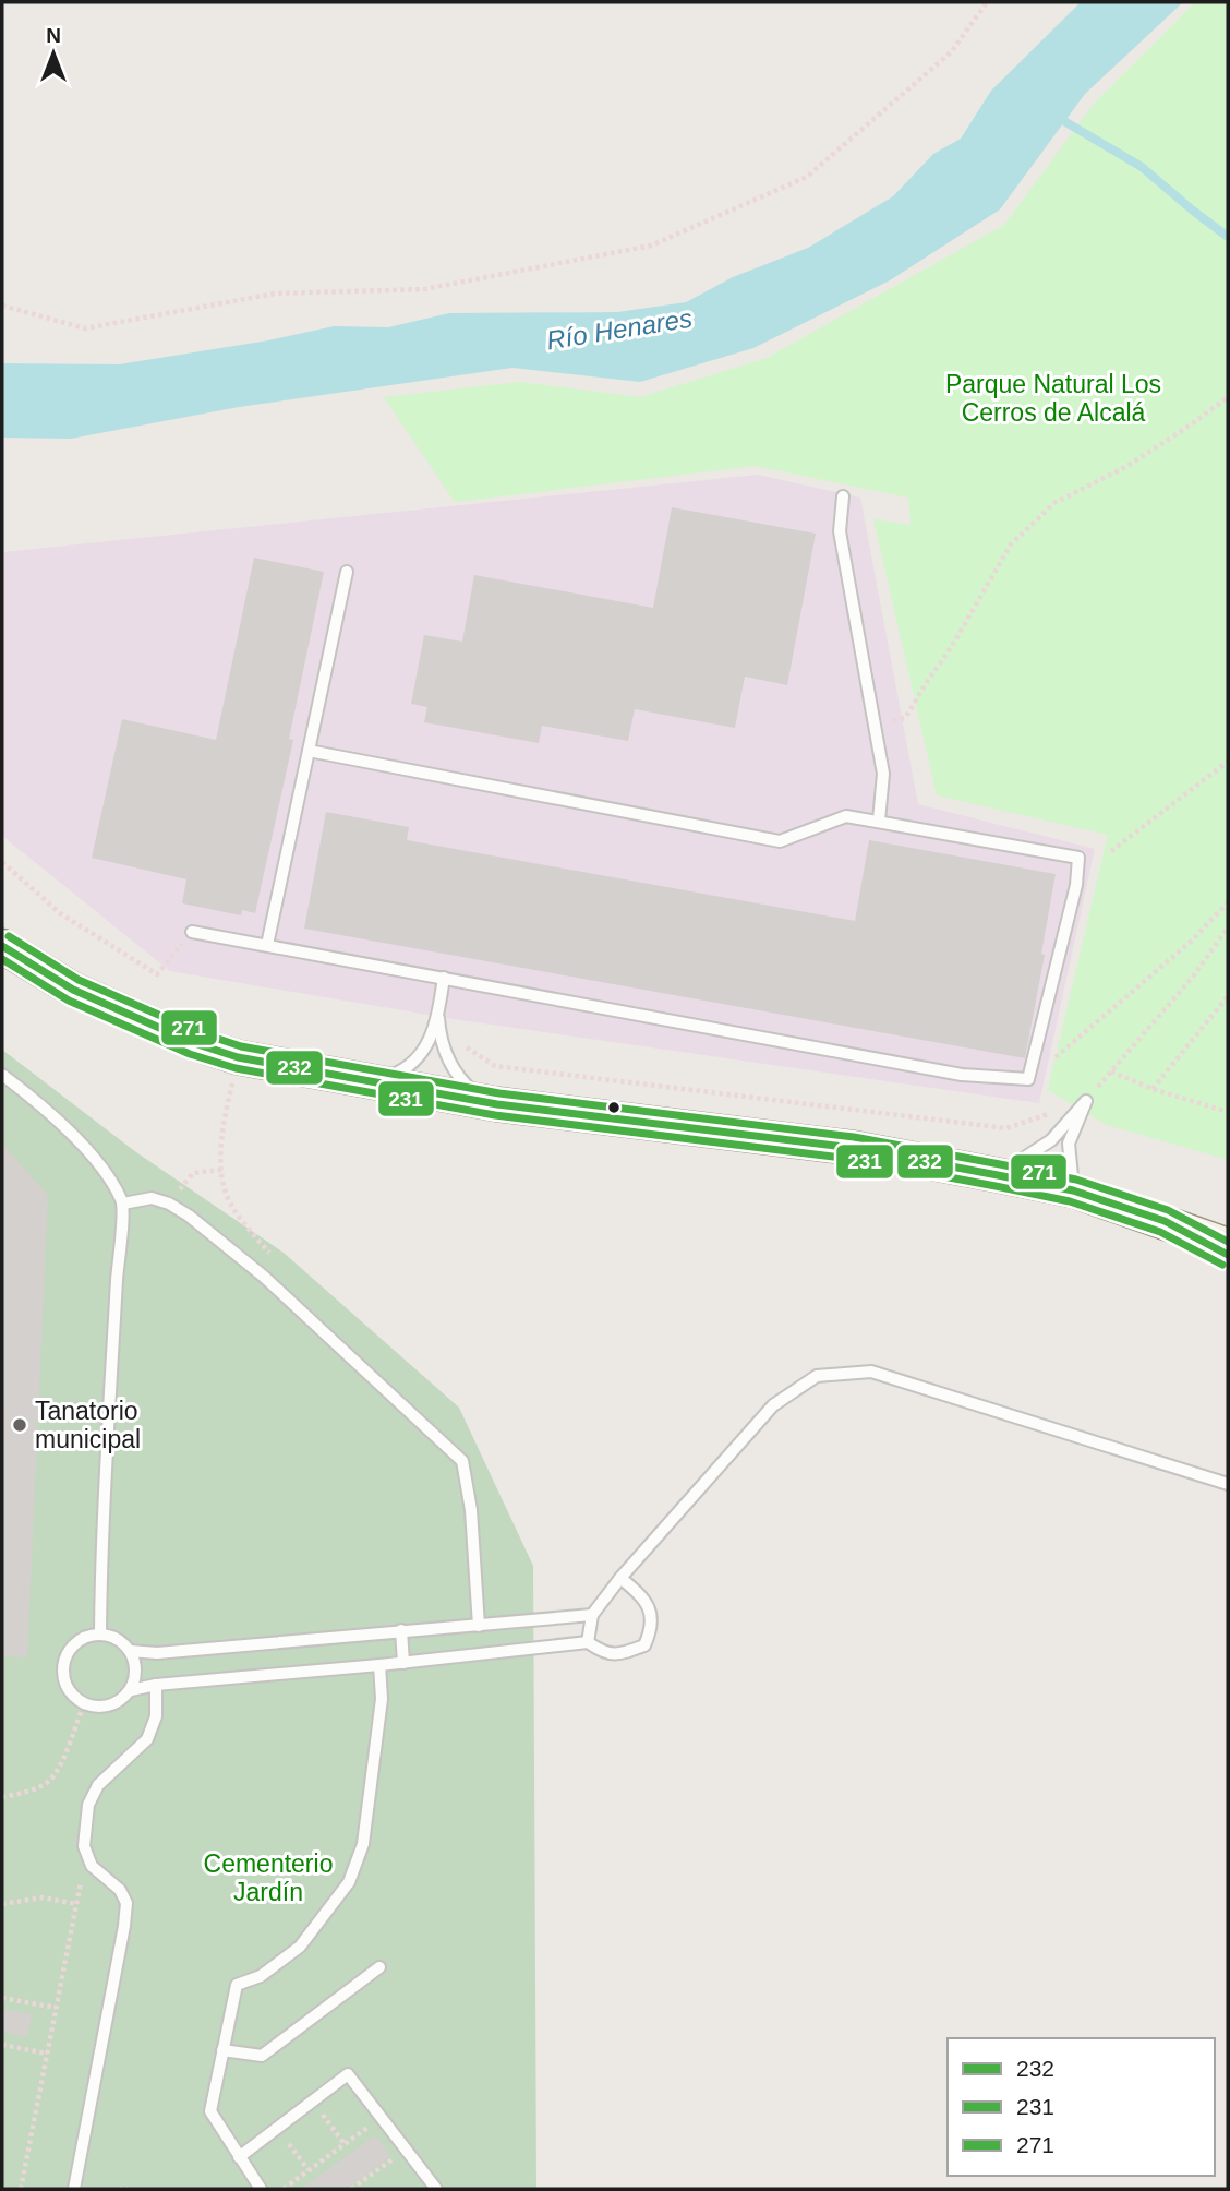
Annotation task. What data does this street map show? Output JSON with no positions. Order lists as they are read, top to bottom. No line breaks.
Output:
{"water":["Río Henares"],"parks":["Parque Natural Los Cerros de Alcalá","Cementerio Jardín"],"places":["Tanatorio municipal"],"lines":["transit line 271","transit line 232","transit line 231"],"legend":["232","231","271"],"north":"top"}
